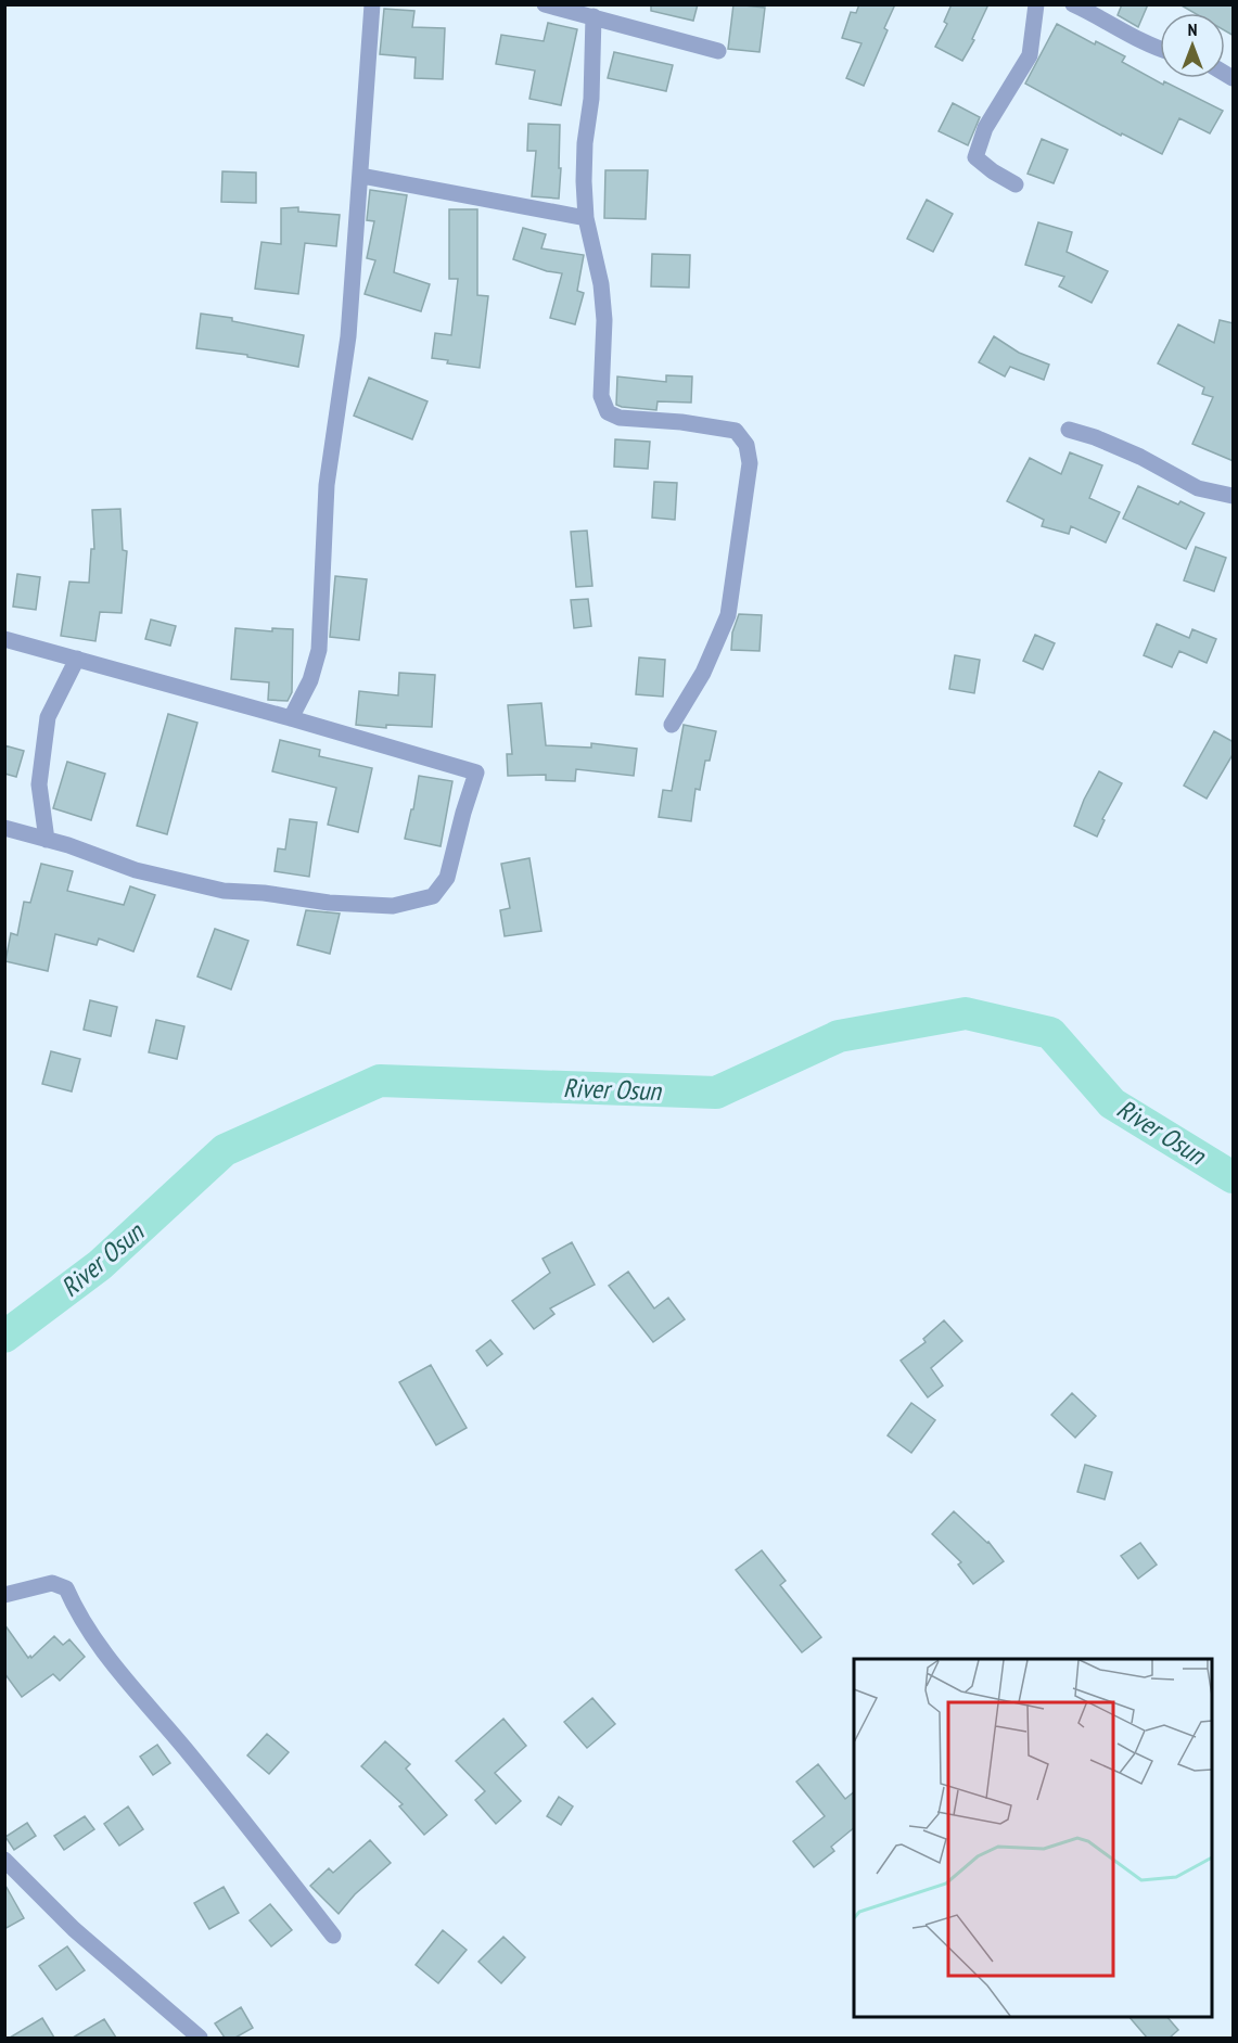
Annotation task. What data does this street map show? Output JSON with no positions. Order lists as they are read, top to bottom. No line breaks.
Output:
{"water":["River Osun"],"north":"top"}
